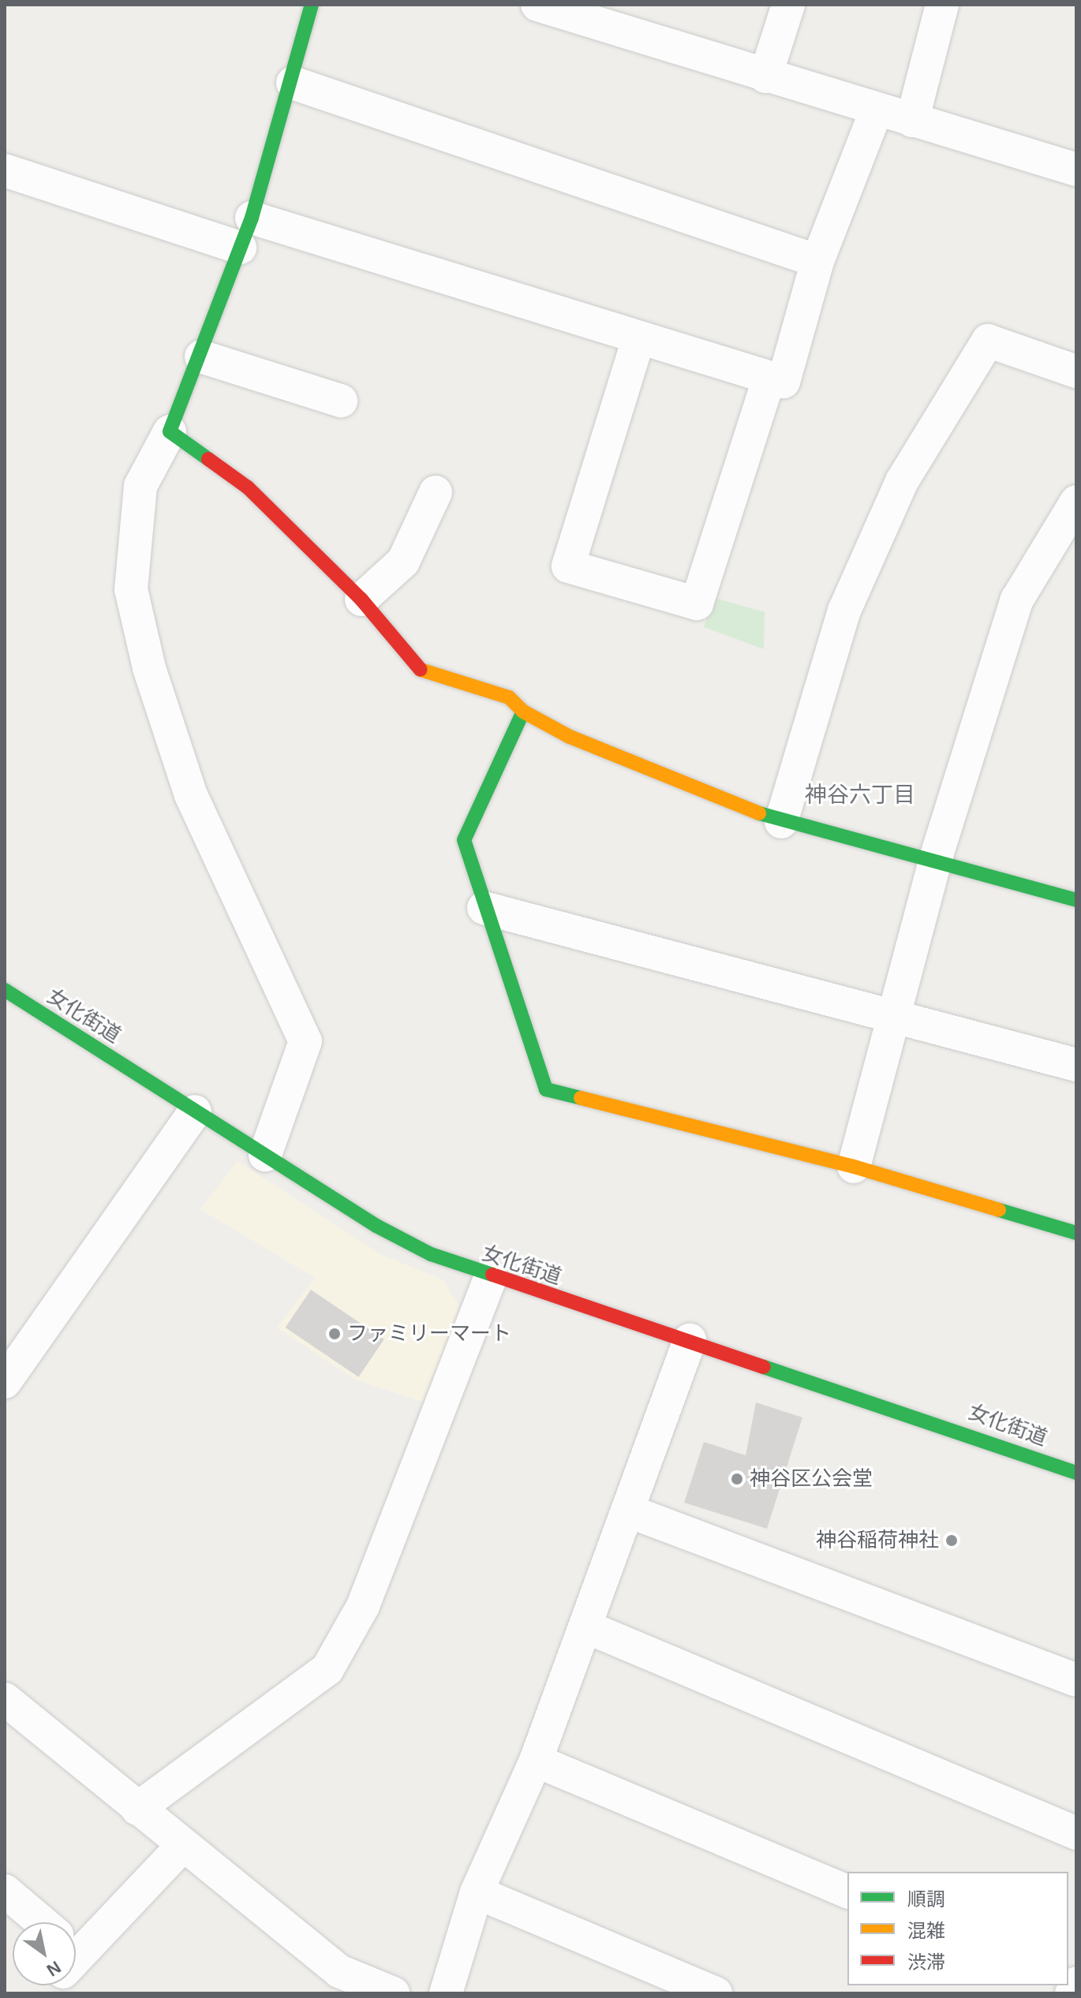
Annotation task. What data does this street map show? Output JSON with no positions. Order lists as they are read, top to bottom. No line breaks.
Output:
{"streets":{"street":["女化街道"]},"districts":["神谷六丁目"],"places":["ファミリーマート","神谷区公会堂","神谷稲荷神社"],"legend":["順調","混雑","渋滞"],"north":"bottom right"}
